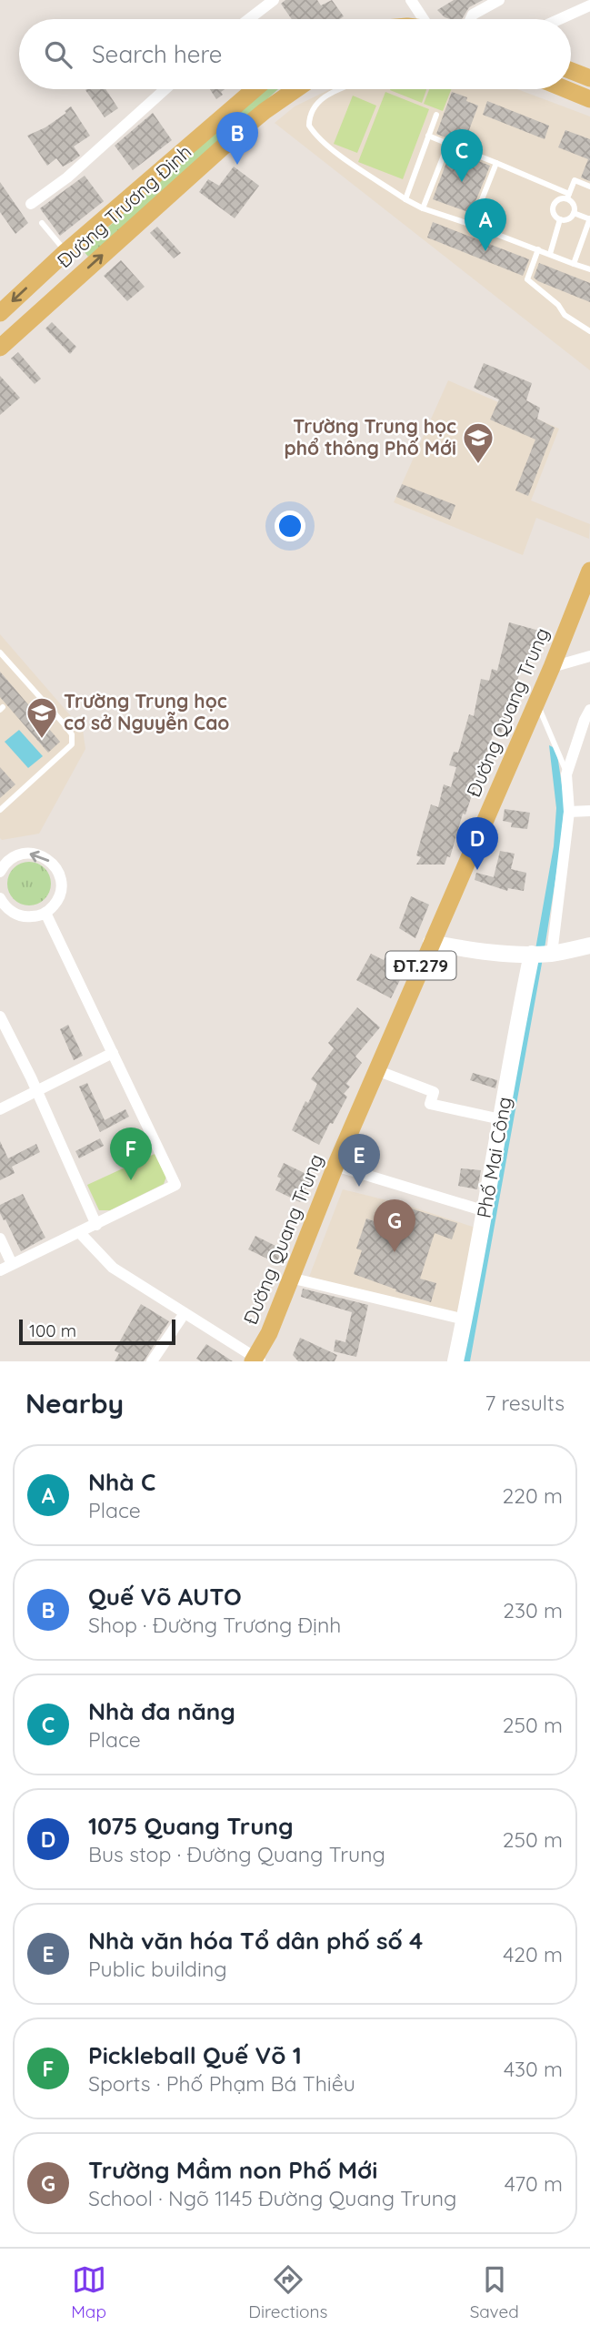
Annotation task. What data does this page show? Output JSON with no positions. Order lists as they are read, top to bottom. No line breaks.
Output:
{"streets":{"main road":["Đường Trương Định","Đường Quang Trung","ĐT.279"],"street":["Phố Mai Công"]},"places":{"school or university":["Trường Trung học phổ thông Phố Mới","Trường Trung học cơ sở Nguyễn Cao"]},"scale_bar":"100 m","page":{"search":"Search here","pins":["B","C","A","D","F","E","G"],"scale":"100 m","heading":["Nearby","7 results"],"list":[{"mark":"A","name":"Nhà C","note":"Place","value":"220 m"},{"mark":"B","name":"Quế Võ AUTO","note":"Shop · Đường Trương Định","value":"230 m"},{"mark":"C","name":"Nhà đa năng","note":"Place","value":"250 m"},{"mark":"D","name":"1075 Quang Trung","note":"Bus stop · Đường Quang Trung","value":"250 m"},{"mark":"E","name":"Nhà văn hóa Tổ dân phố số 4","note":"Public building","value":"420 m"},{"mark":"F","name":"Pickleball Quế Võ 1","note":"Sports · Phố Phạm Bá Thiều","value":"430 m"},{"mark":"G","name":"Trường Mầm non Phố Mới","note":"School · Ngõ 1145 Đường Quang Trung","value":"470 m"}],"nav":["Map","Directions","Saved"]}}
